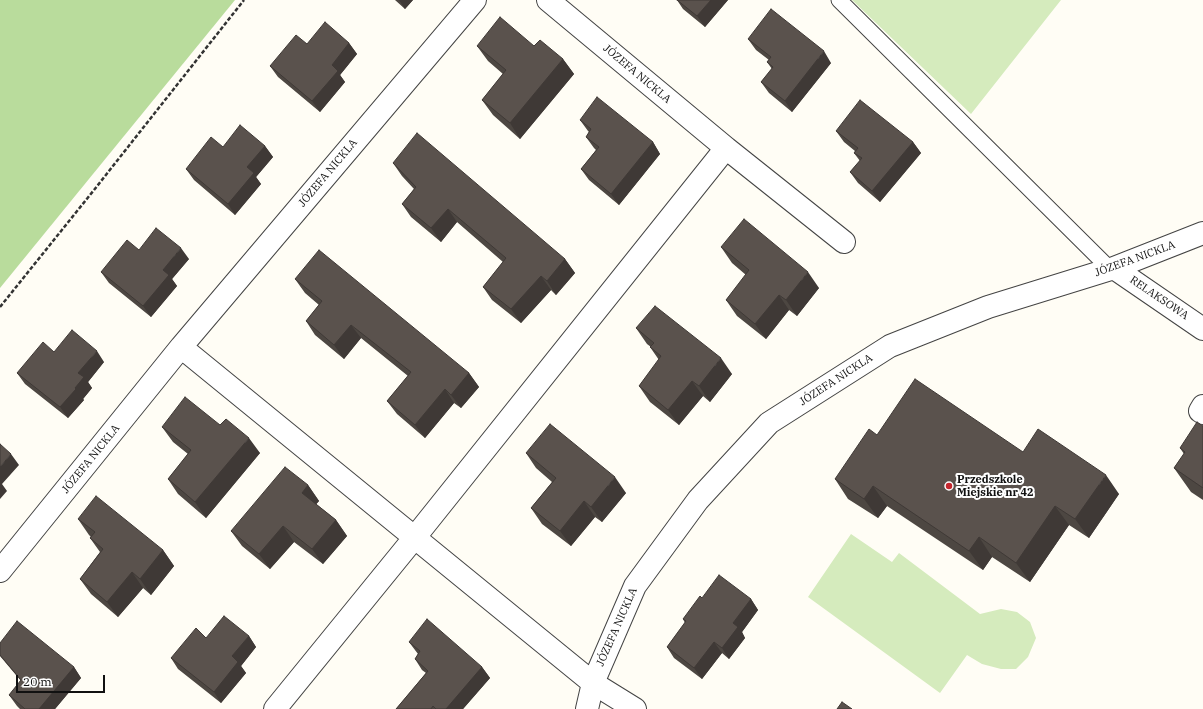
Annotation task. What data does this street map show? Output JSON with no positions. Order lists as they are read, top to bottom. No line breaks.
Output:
{"streets":{"street":["JÓZEFA NICKLA","RELAKSOWA"]},"crossings":[["JÓZEFA NICKLA","RELAKSOWA"]],"places":["Przedszkole Miejskie nr 42"],"scale_bar":"20 m"}
